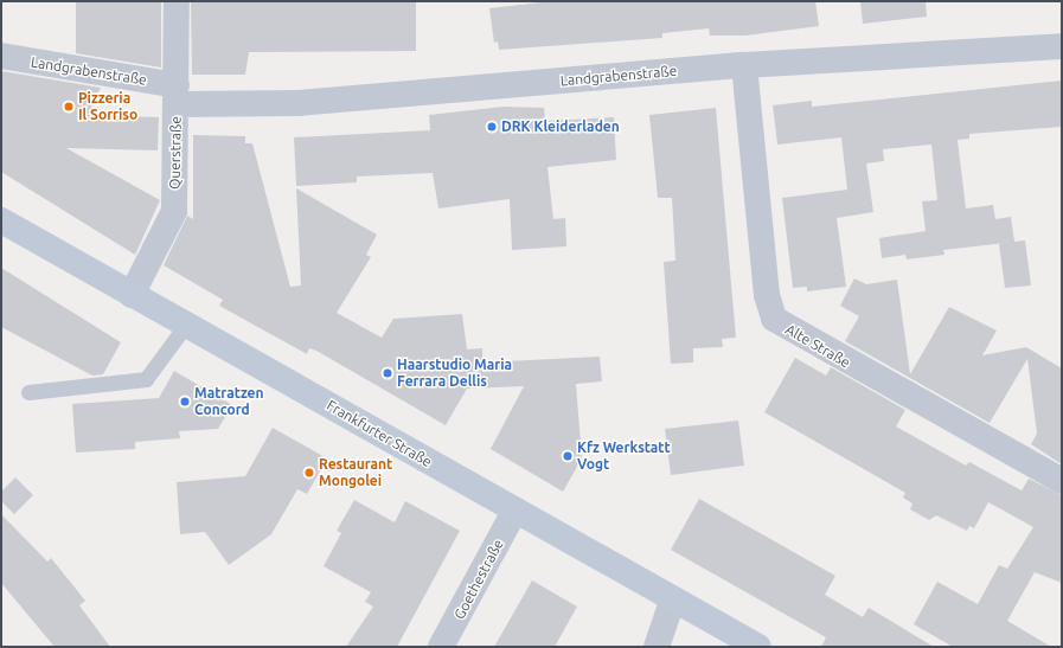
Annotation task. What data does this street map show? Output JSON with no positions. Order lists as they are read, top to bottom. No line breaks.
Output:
{"streets":{"main road":["Frankfurter Straße"],"street":["Landgrabenstraße","Querstraße","Alte Straße","Goethestraße"]},"crossings":[["Landgrabenstraße","Querstraße"],["Landgrabenstraße","Alte Straße"],["Querstraße","Frankfurter Straße"],["Frankfurter Straße","Goethestraße"]],"places":["Pizzeria Il Sorriso","DRK Kleiderladen","Haarstudio Maria Ferrara Dellis","Matratzen Concord","Kfz Werkstatt Vogt","Restaurant Mongolei"]}
